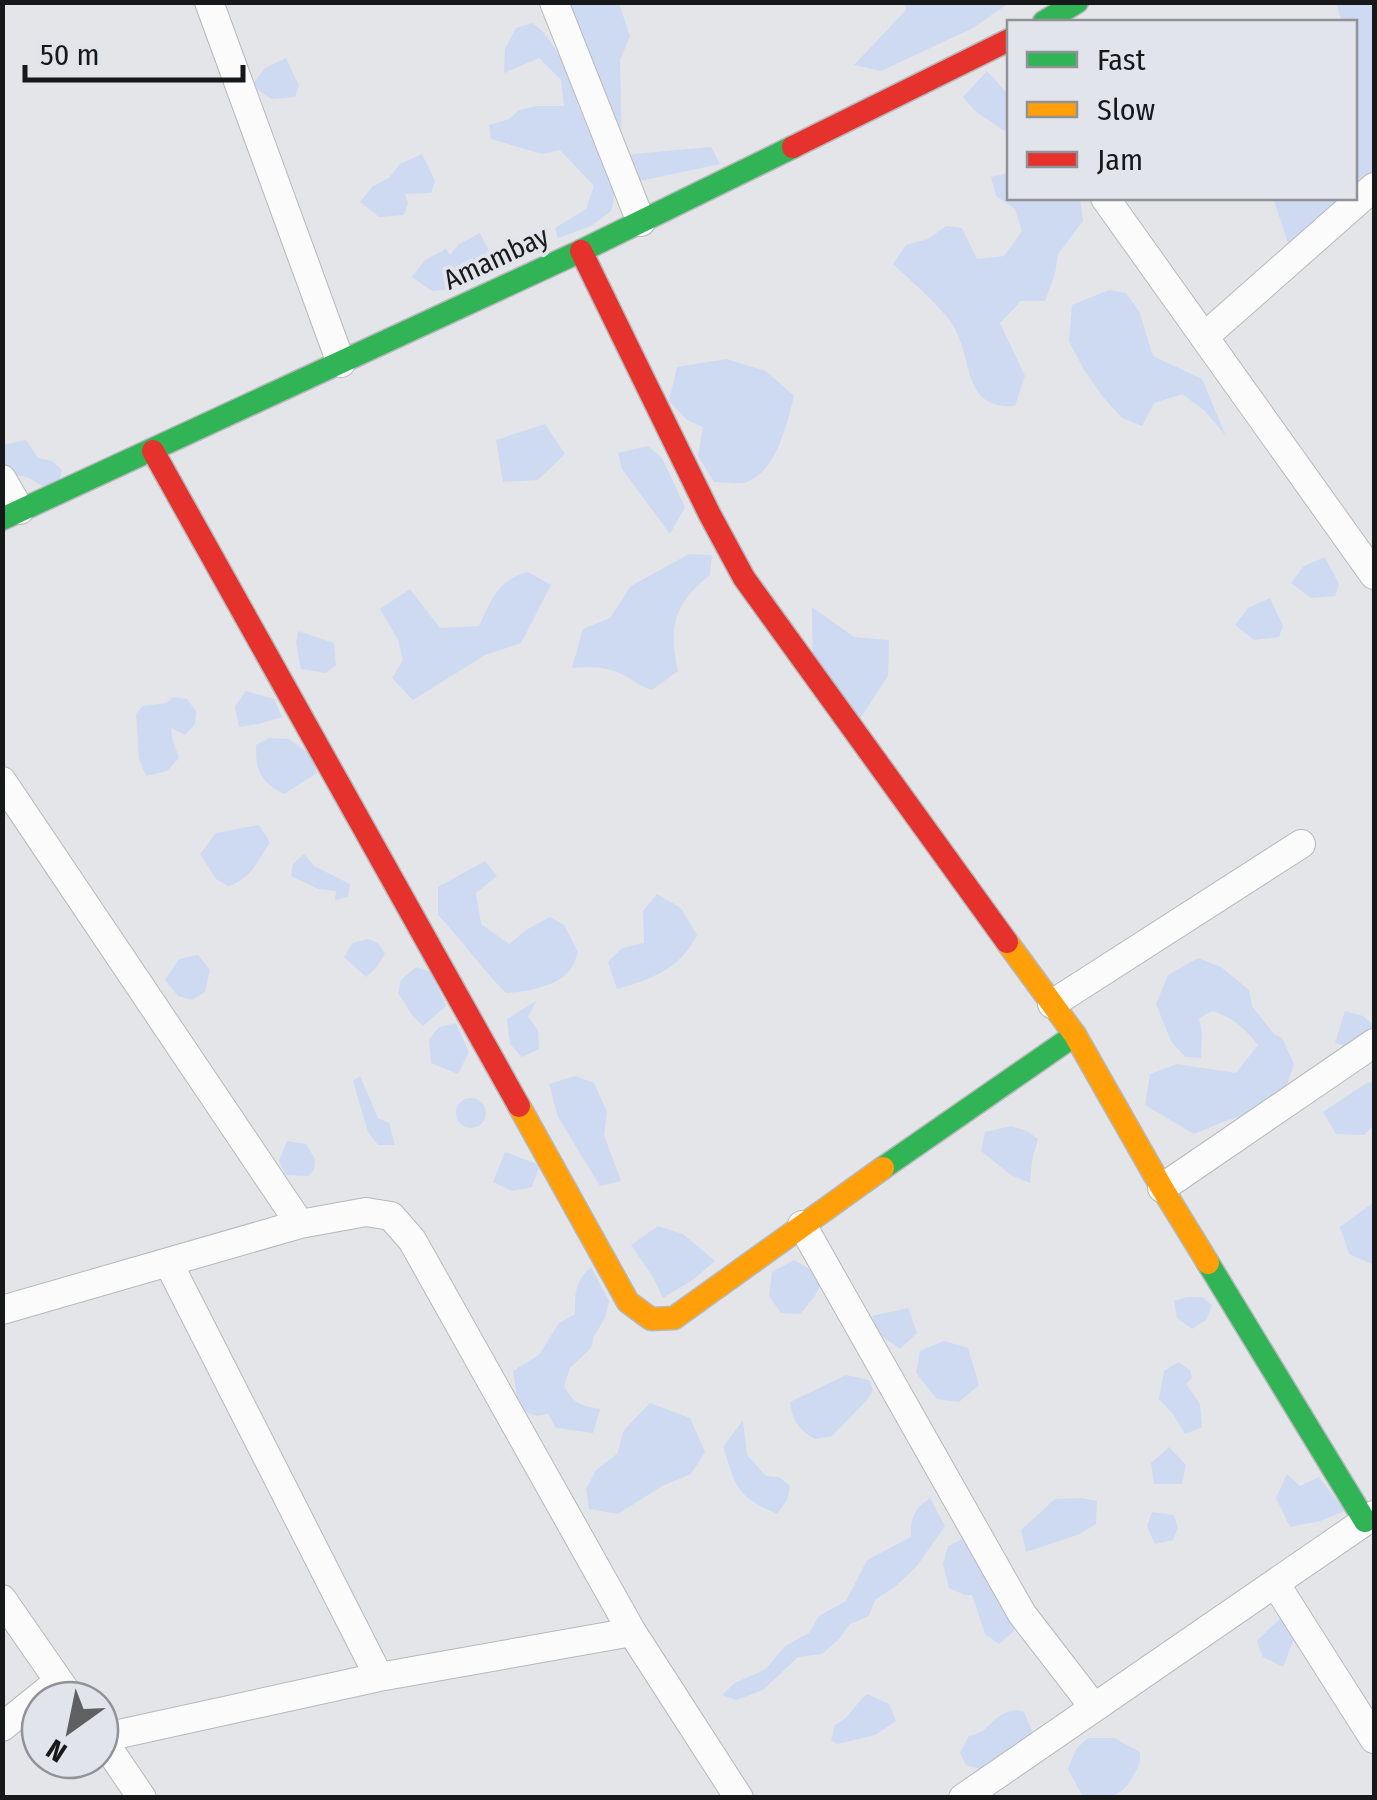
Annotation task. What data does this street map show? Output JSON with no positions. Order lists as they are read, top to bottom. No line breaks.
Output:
{"streets":{"street":["Amambay"]},"legend":["Fast","Slow","Jam"],"scale_bar":"50 m","north":"bottom left"}
